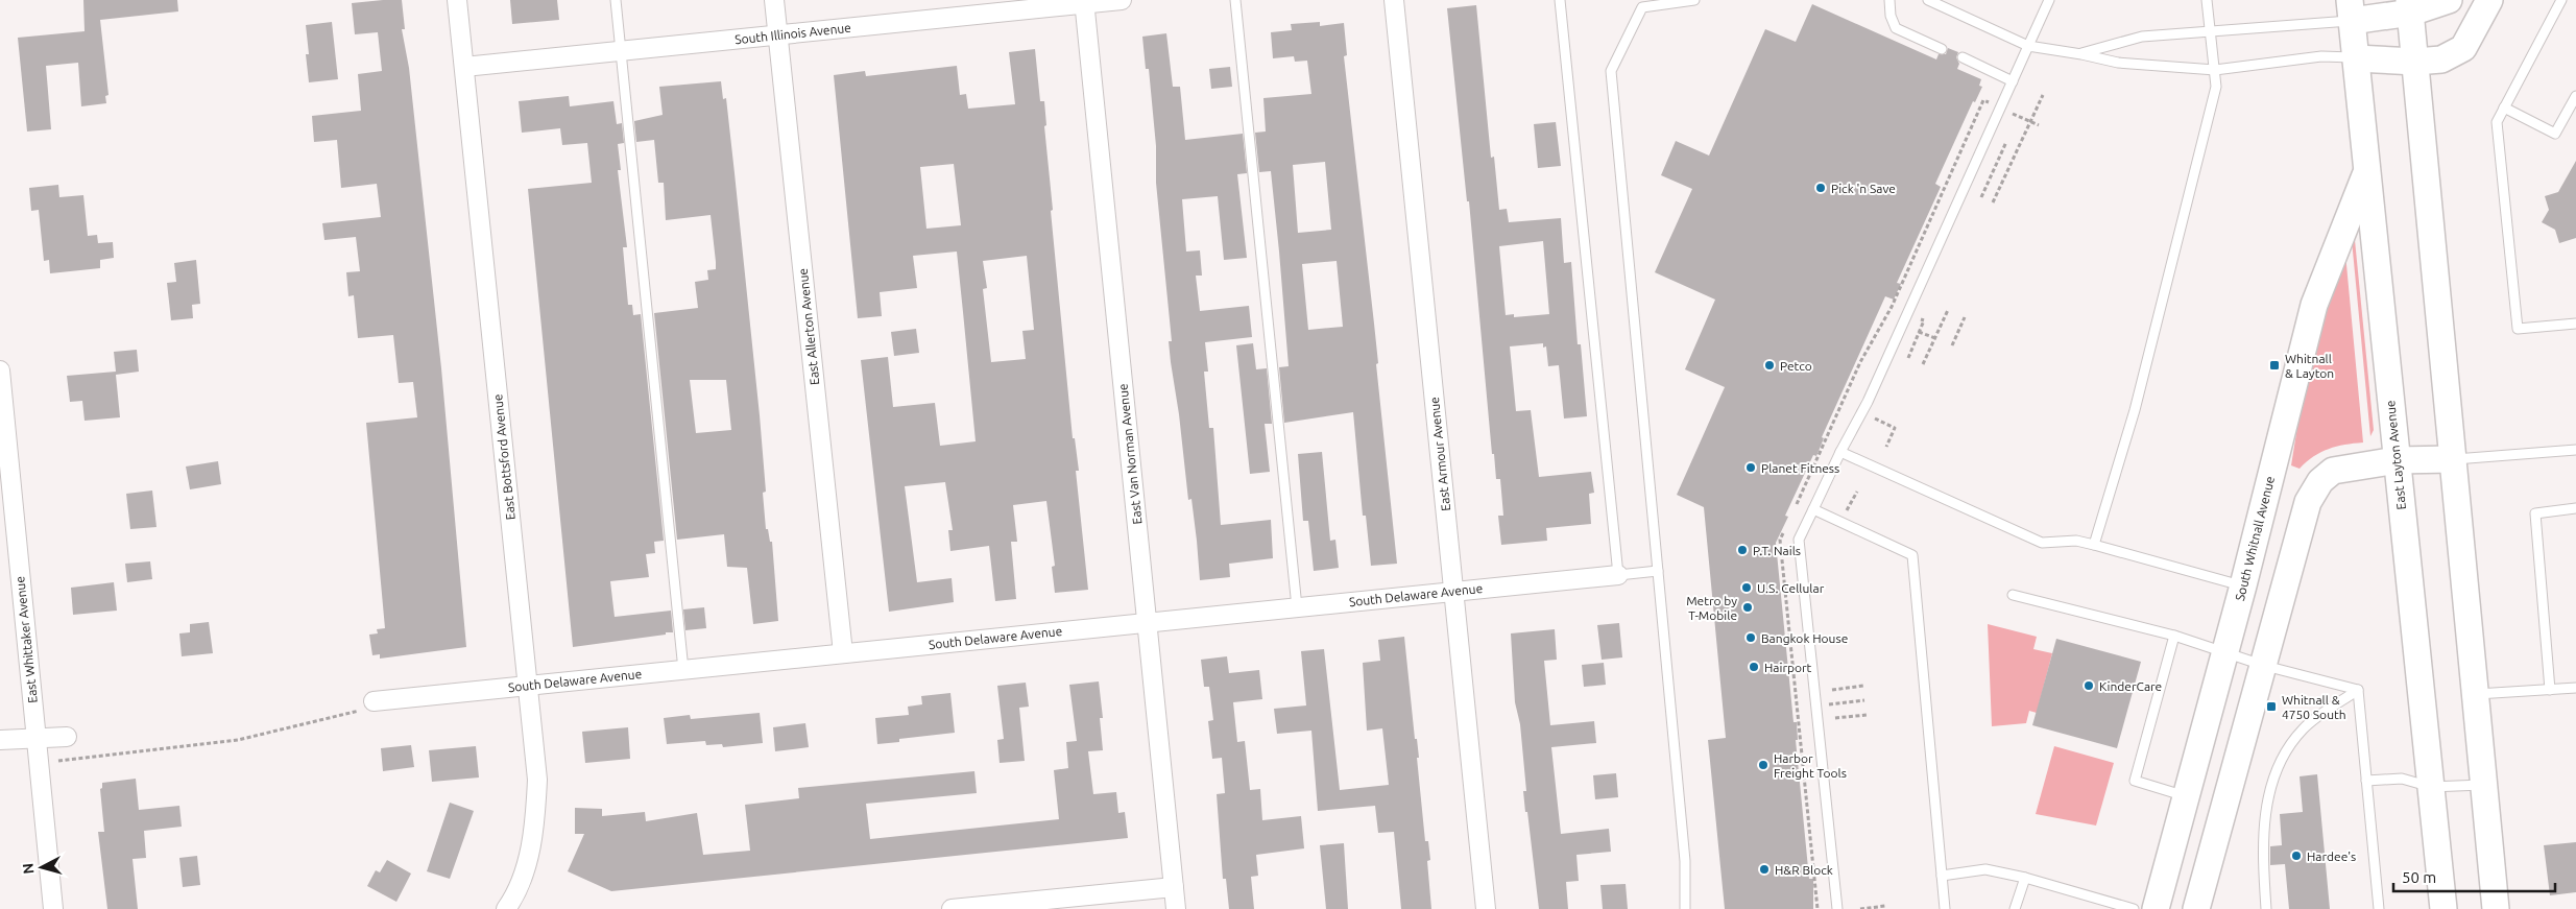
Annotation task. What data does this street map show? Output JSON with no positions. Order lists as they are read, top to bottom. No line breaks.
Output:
{"streets":{"main road":["East Layton Avenue","South Whitnall Avenue"],"street":["South Illinois Avenue","East Allerton Avenue","East Van Norman Avenue","East Armour Avenue","East Bottsford Avenue","South Delaware Avenue","East Whittaker Avenue"]},"crossings":[["South Illinois Avenue","East Allerton Avenue"],["South Illinois Avenue","East Van Norman Avenue"],["South Illinois Avenue","East Bottsford Avenue"],["East Allerton Avenue","South Delaware Avenue"],["East Van Norman Avenue","South Delaware Avenue"],["East Armour Avenue","South Delaware Avenue"],["East Layton Avenue","South Whitnall Avenue"],["East Bottsford Avenue","South Delaware Avenue"]],"places":{"other":["Pick 'n Save","Petco","Planet Fitness","P.T. Nails","U.S. Cellular","Metro by T-Mobile","Bangkok House","Hairport","KinderCare","Harbor Freight Tools","Hardee's","H&R Block"],"transit":["Whitnall & Layton","Whitnall & 4750 South"]},"scale_bar":"50 m","north":"left"}
